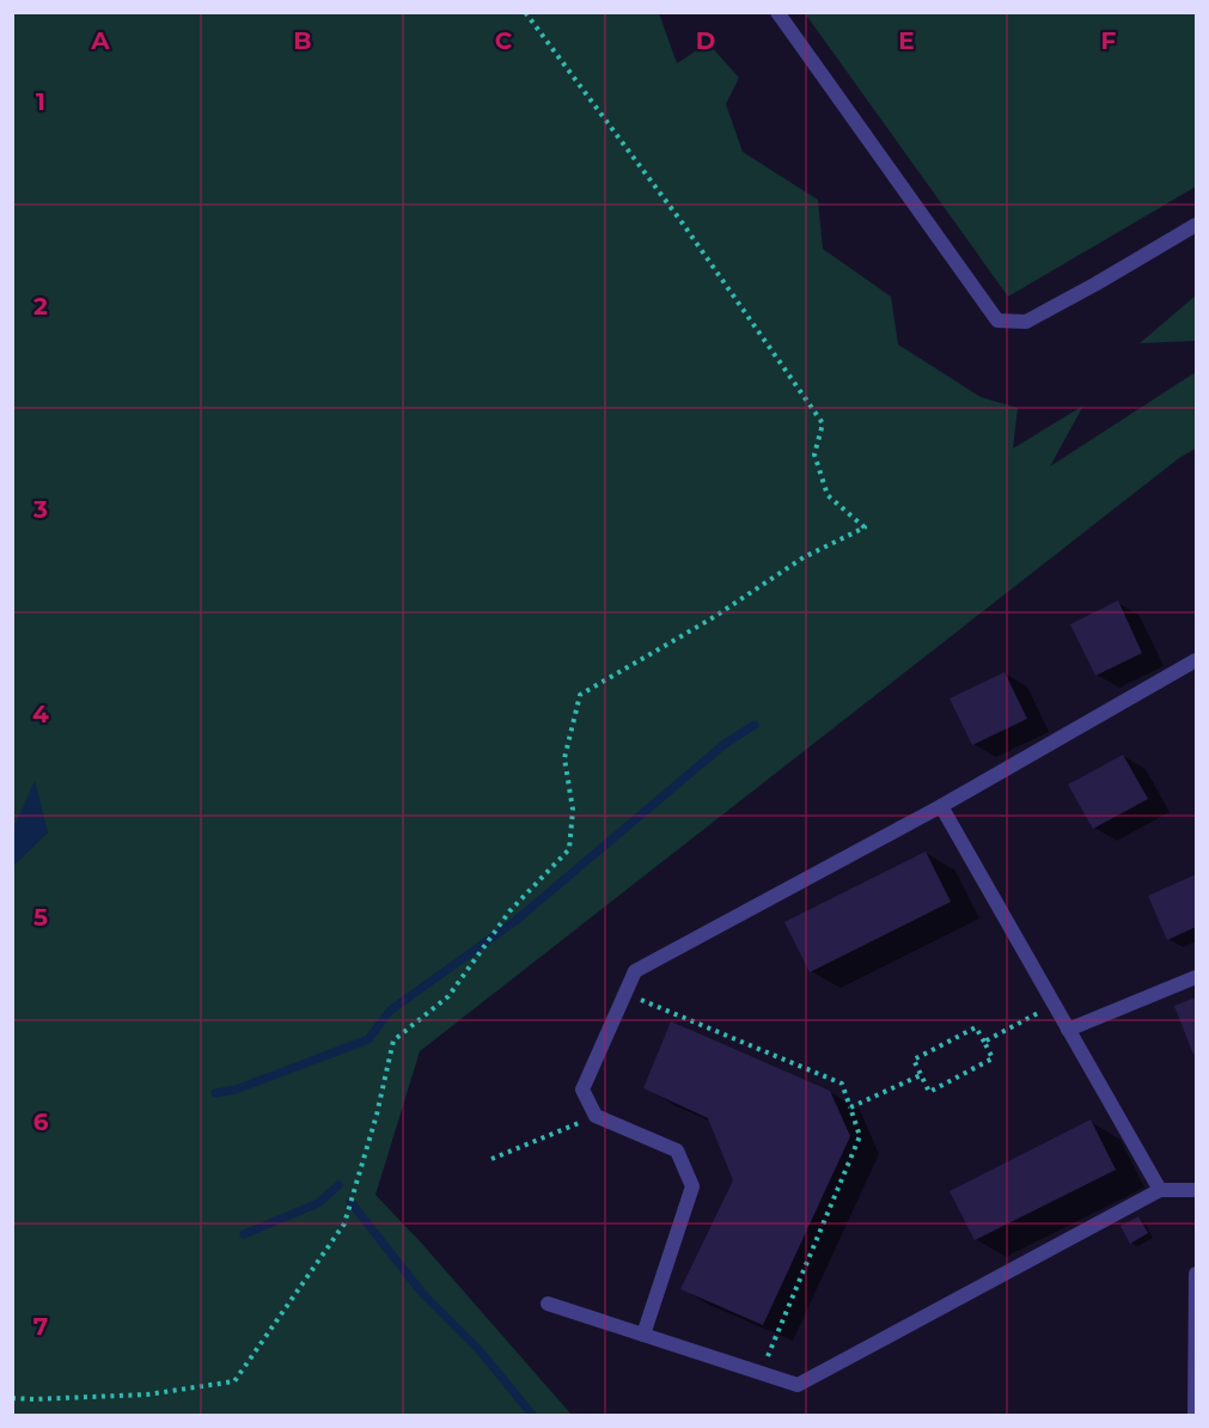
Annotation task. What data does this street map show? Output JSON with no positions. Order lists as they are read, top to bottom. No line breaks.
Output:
{"grid":{"columns":["A","B","C","D","E","F"],"rows":["1","2","3","4","5","6","7"]}}
